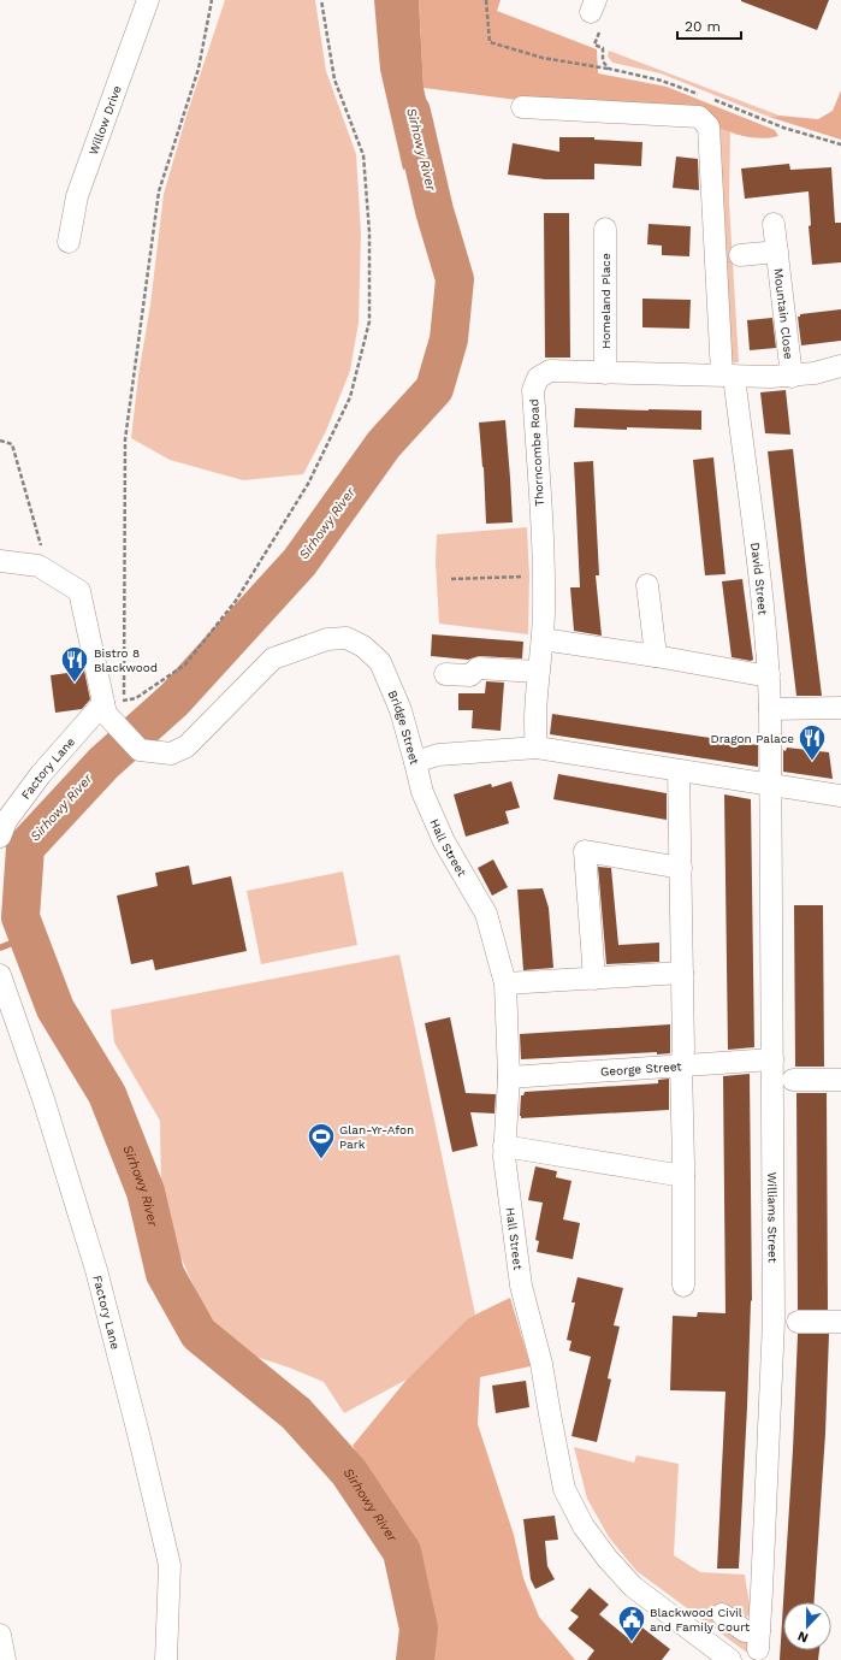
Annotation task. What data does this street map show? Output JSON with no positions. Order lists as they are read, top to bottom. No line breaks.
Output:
{"streets":{"street":["Willow Drive","Homeland Place","Mountain Close","Thorncombe Road","David Street","Bridge Street","Factory Lane","Hall Street","George Street","Williams Street"]},"crossings":[["Homeland Place","Thorncombe Road"],["Mountain Close","Thorncombe Road"],["Thorncombe Road","David Street"],["Thorncombe Road","Bridge Street"],["David Street","Bridge Street"],["David Street","Williams Street"],["Bridge Street","Factory Lane"],["Bridge Street","Hall Street"],["Bridge Street","Williams Street"],["Hall Street","George Street"],["George Street","Williams Street"]],"water":["Sirhowy River"],"places":{"restaurant":["Bistro 8 Blackwood","Dragon Palace"],"sports":["Glan-Yr-Afon Park"],"public building":["Blackwood Civil and Family Court"]},"scale_bar":"20 m","north":"bottom"}
